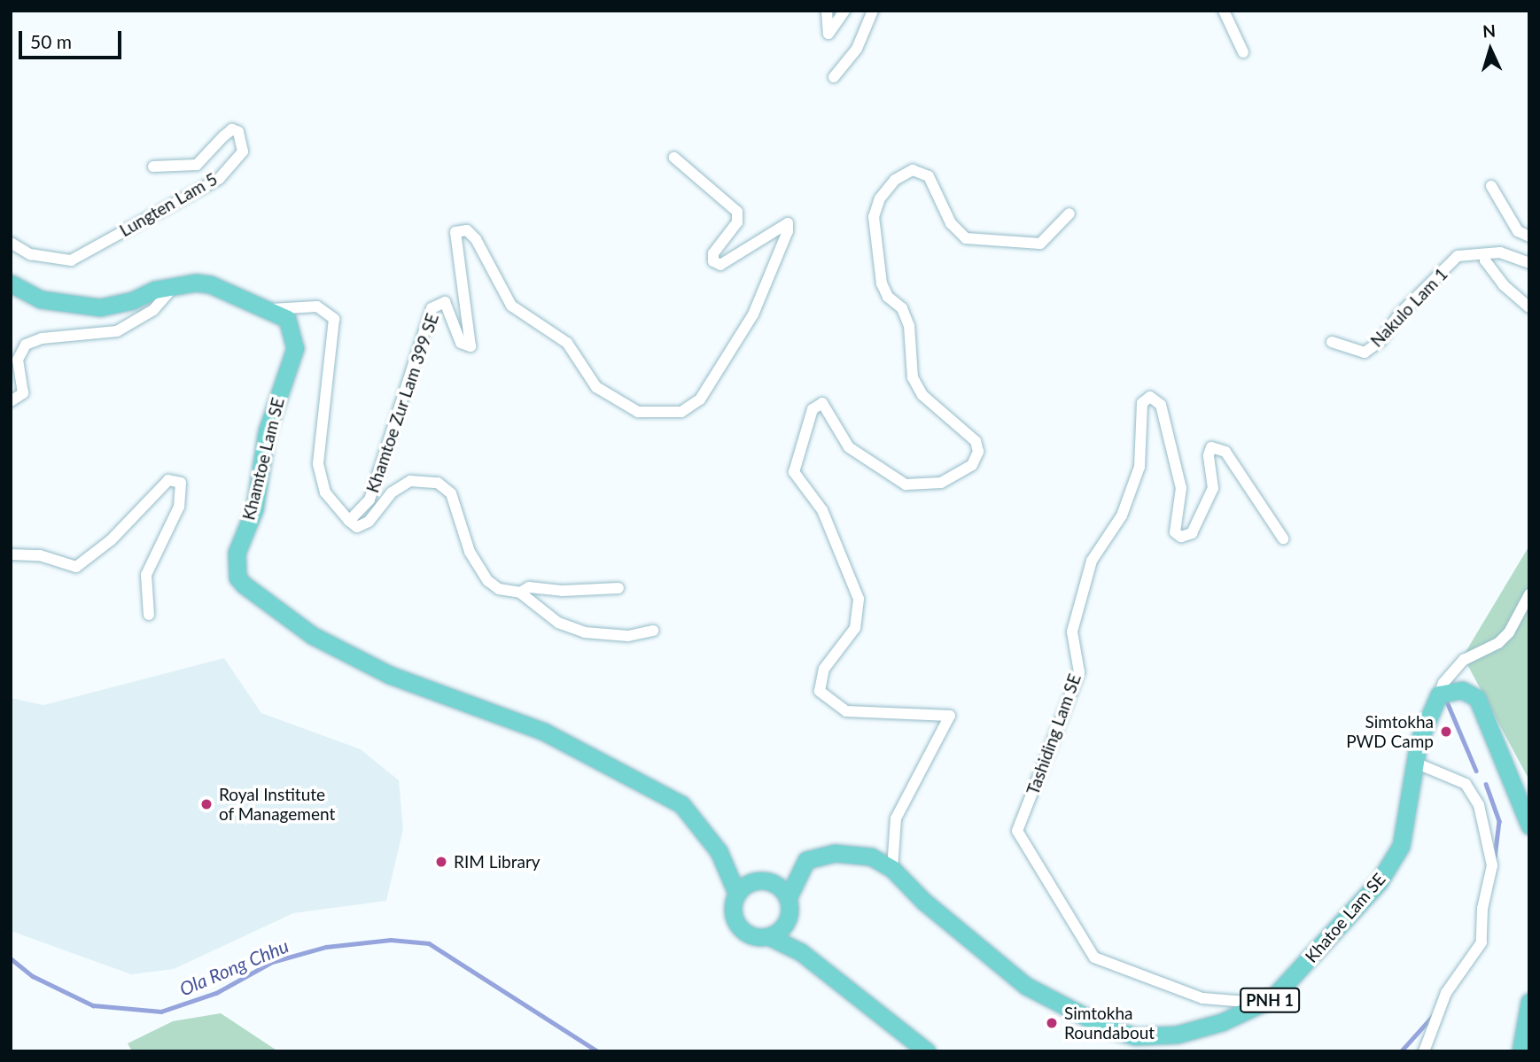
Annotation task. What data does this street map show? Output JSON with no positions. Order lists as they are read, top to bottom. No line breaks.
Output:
{"streets":{"main road":["Khamtoe Lam SE","Khatoe Lam SE","PNH 1"],"street":["Lungten Lam 5","Nakulo Lam 1","Khamtoe Zur Lam 399 SE","Tashiding Lam SE"]},"crossings":[["Khamtoe Lam SE","Khatoe Lam SE"],["Tashiding Lam SE","Khatoe Lam SE"]],"water":["Ola Rong Chhu"],"places":["Simtokha PWD Camp","Royal Institute of Management","RIM Library","Simtokha Roundabout"],"scale_bar":"50 m","north":"top"}
